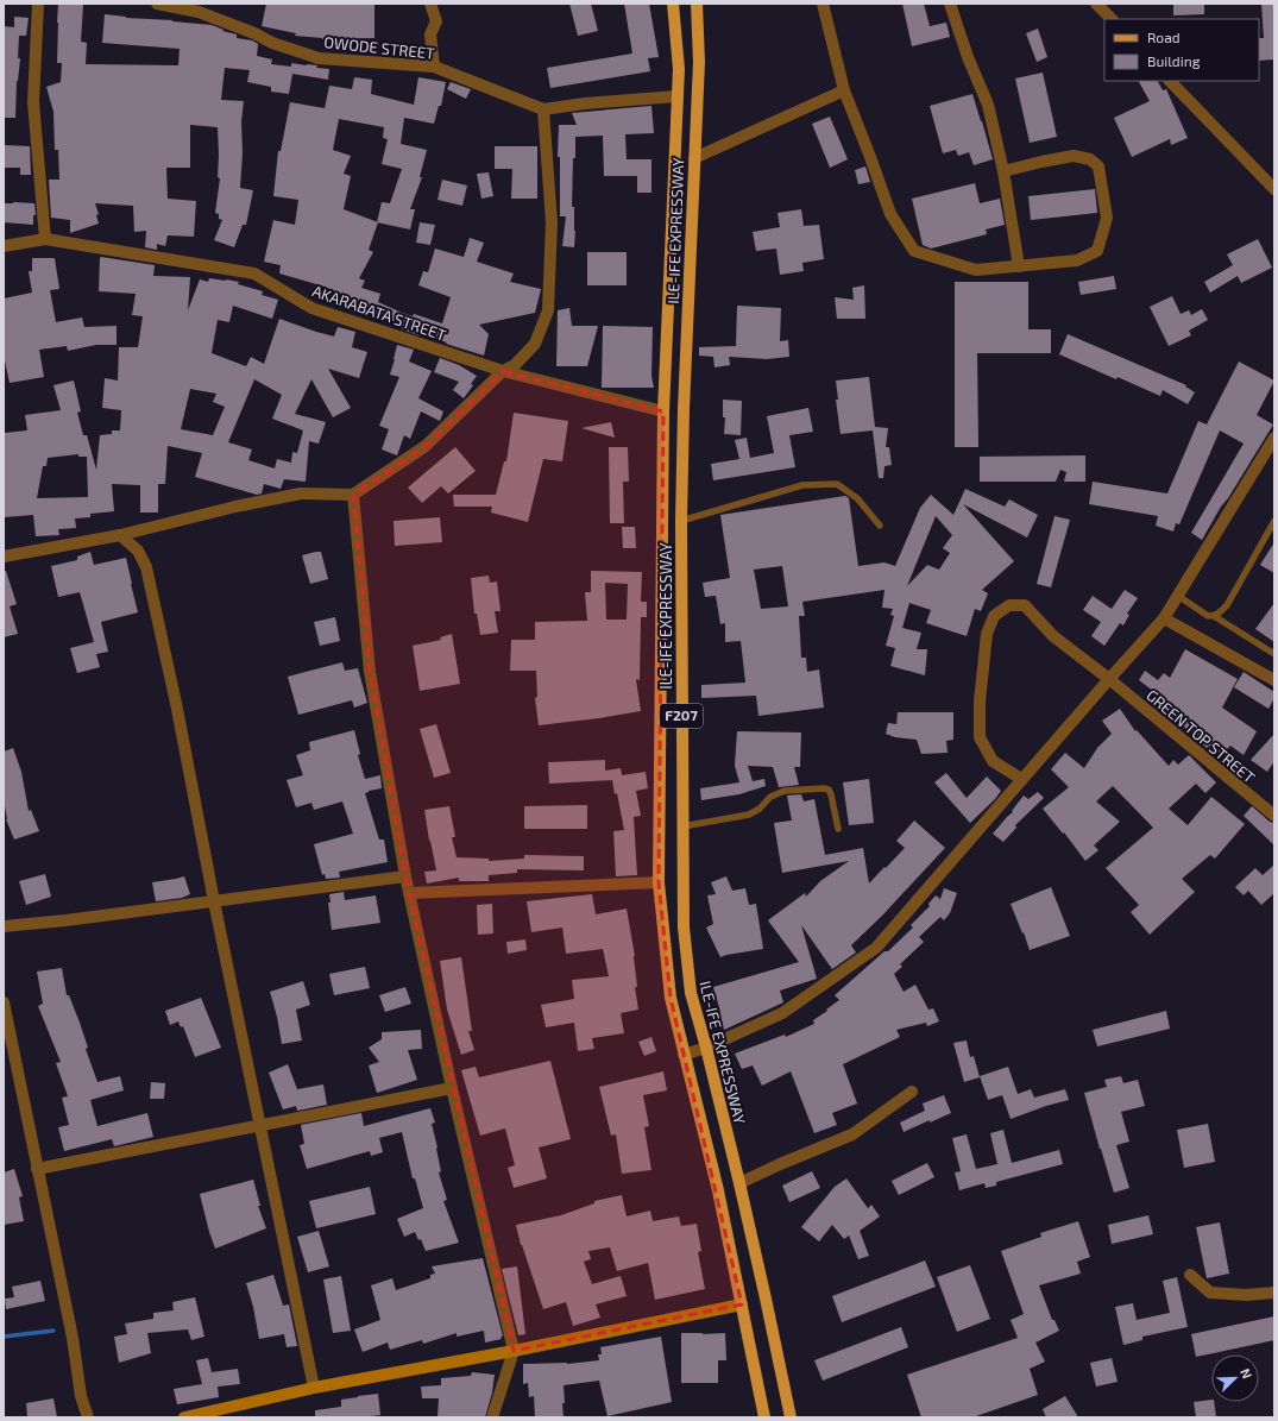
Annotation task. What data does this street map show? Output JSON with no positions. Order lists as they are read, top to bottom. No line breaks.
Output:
{"streets":{"main road":["ILE-IFE EXPRESSWAY","F207"],"street":["OWODE STREET","AKARABATA STREET","GREEN TOP STREET"]},"crossings":[["OWODE STREET","ILE-IFE EXPRESSWAY"],["ILE-IFE EXPRESSWAY","AKARABATA STREET"]],"legend":["Road","Building"],"north":"top right"}
